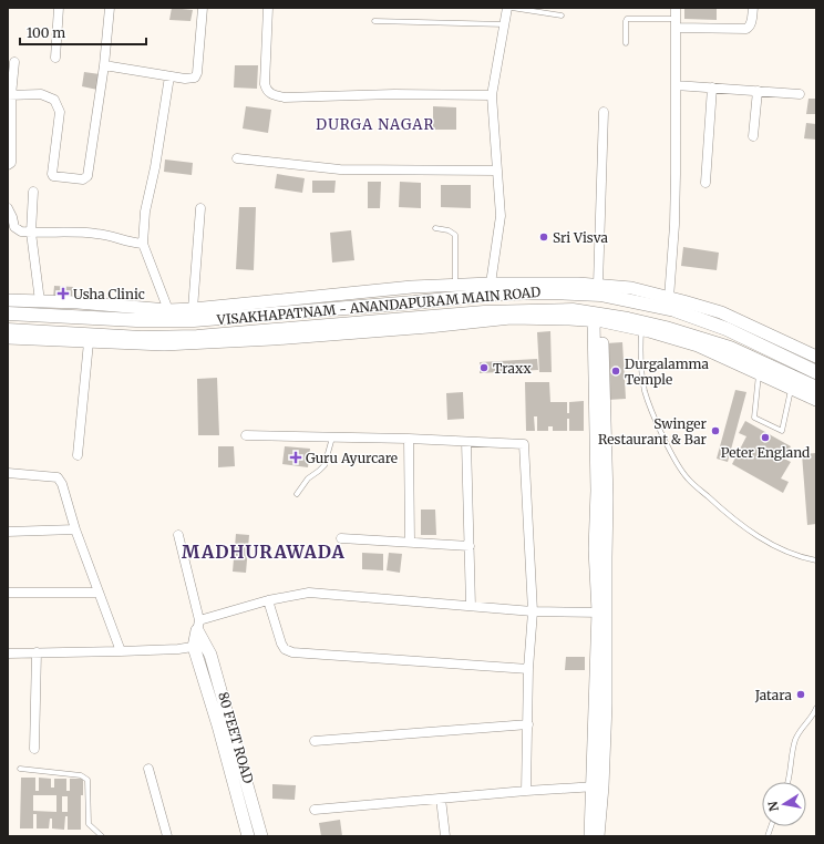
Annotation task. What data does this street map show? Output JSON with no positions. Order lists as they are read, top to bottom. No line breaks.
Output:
{"streets":{"main road":["VISAKHAPATNAM - ANANDAPURAM MAIN ROAD"],"street":["80 FEET ROAD"]},"districts":["DURGA NAGAR","MADHURAWADA"],"places":{"other":["Sri Visva","Traxx","Durgalamma Temple","Swinger Restaurant & Bar","Peter England","Jatara"],"health":["Usha Clinic","Guru Ayurcare"]},"scale_bar":"100 m","north":"left"}
